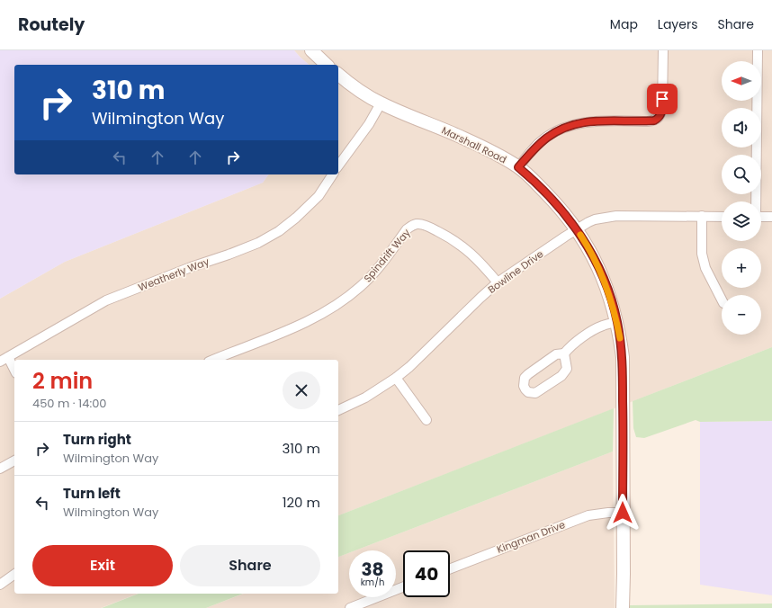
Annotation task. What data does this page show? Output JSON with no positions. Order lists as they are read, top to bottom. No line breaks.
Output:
{"streets":{"street":["Marshall Road","Spindrift Way","Bowline Drive","Weatherly Way","Kingman Drive"]},"crossings":[["Marshall Road","Bowline Drive"],["Marshall Road","Kingman Drive"],["Spindrift Way","Bowline Drive"]],"north":"left","page":{"header":"Routely","nav":["Map","Layers","Share"],"map_buttons":["+","−"],"turn":["310 m","Wilmington Way"],"heading":["2 min","450 m · 14:00"],"list":[{"name":"Turn right","note":"Wilmington Way","value":"310 m"},{"name":"Turn left","note":"Wilmington Way","value":"120 m"}],"buttons":["Exit","Share"],"speed":"38 km/h","limit":"40"}}
